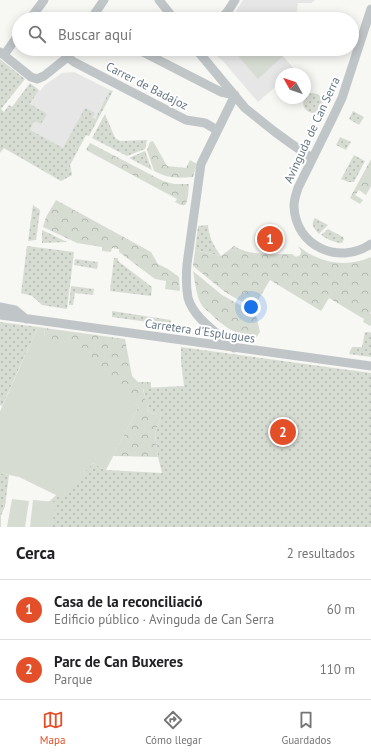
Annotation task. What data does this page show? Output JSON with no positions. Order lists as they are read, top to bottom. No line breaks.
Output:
{"streets":{"street":["Carrer de Badajoz","Avinguda de Can Serra","Carretera d'Esplugues"]},"north":"top left","page":{"search":"Buscar aquí","pins":["1","2"],"heading":["Cerca","2 resultados"],"list":[{"mark":"1","name":"Casa de la reconciliació","note":"Edificio público · Avinguda de Can Serra","value":"60 m"},{"mark":"2","name":"Parc de Can Buxeres","note":"Parque","value":"110 m"}],"nav":["Mapa","Cómo llegar","Guardados"]}}
